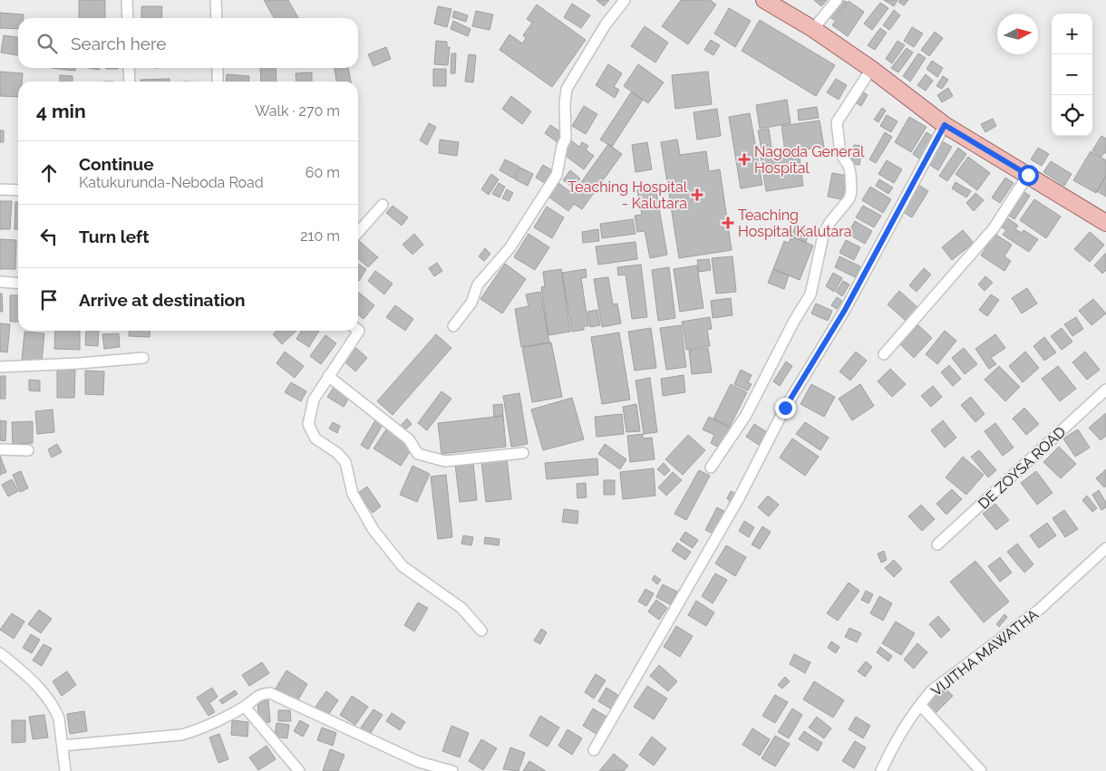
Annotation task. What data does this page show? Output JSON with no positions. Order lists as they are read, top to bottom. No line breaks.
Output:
{"streets":{"street":["DE ZOYSA ROAD","VIJITHA MAWATHA"]},"places":{"health":["Nagoda General Hospital","Teaching Hospital - Kalutara","Teaching Hospital Kalutara"]},"north":"right","page":{"map_buttons":["+","−"],"search":"Search here","heading":["4 min","Walk · 270 m"],"list":[["Continue","Katukurunda-Neboda Road","60 m"],["Turn left","210 m"],"Arrive at destination"]}}
